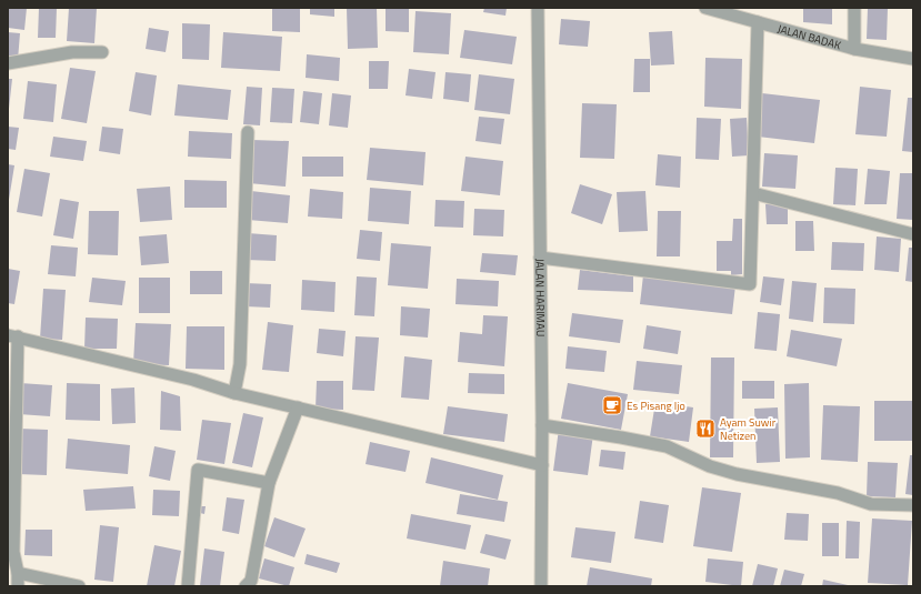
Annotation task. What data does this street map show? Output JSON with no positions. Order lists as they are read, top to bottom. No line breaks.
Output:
{"streets":{"street":["JALAN BADAK","JALAN HARIMAU"]},"places":{"cafe":["Es Pisang Ijo"],"restaurant":["Ayam Suwir Netizen"]}}
